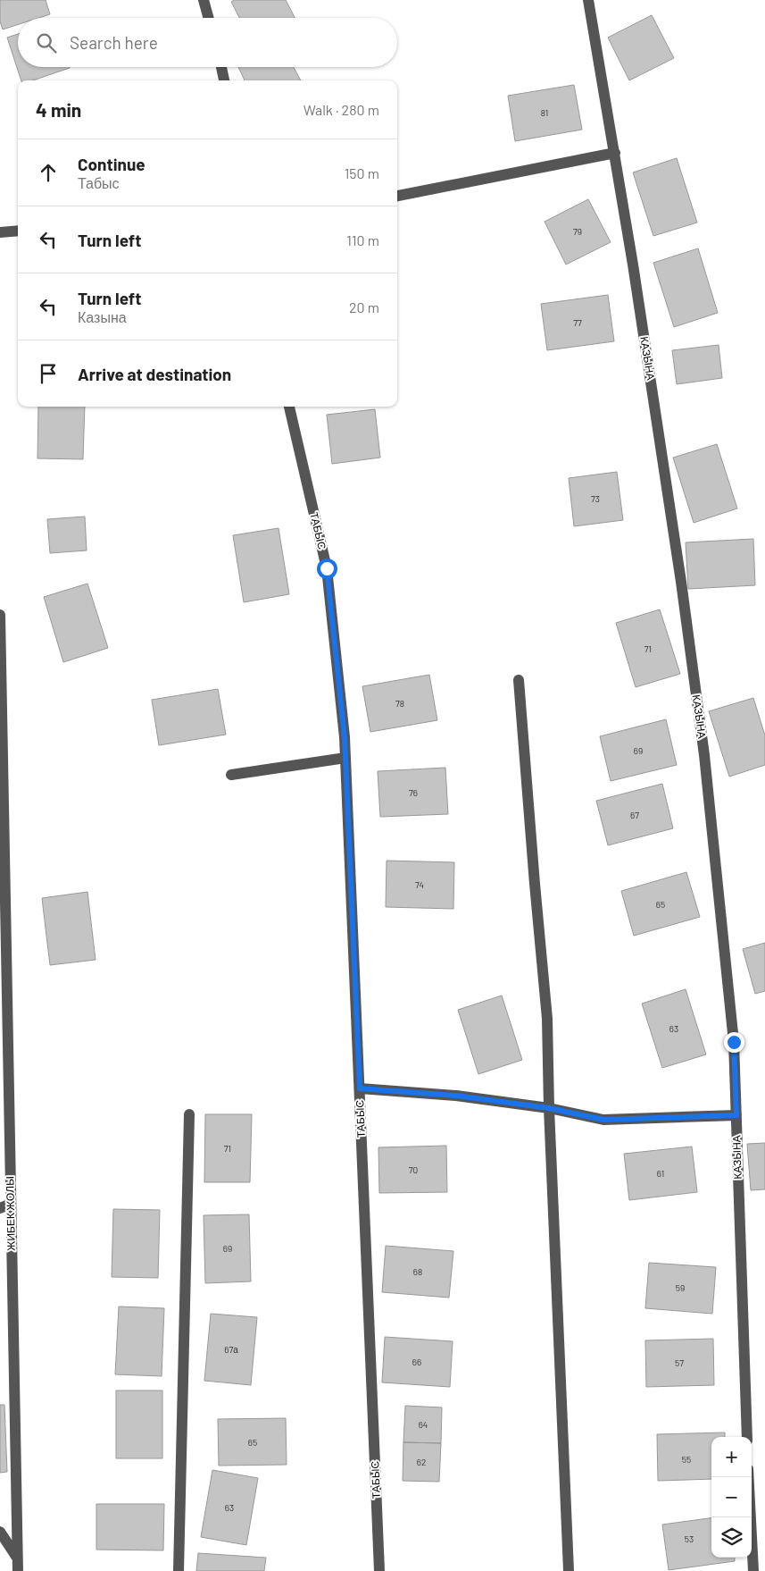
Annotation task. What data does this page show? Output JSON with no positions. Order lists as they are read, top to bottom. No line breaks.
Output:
{"streets":{"street":["КАЗЫНА","ТАБЫС","ЖИБЕК ЖОЛЫ"]},"house_numbers":["81","79","77","73","71","78","69","76","67","74","65","63","71","70","61","69","68","59","67а","66","57","64","65","55","62","63","53"],"page":{"search":"Search here","heading":["4 min","Walk · 280 m"],"list":[["Continue","Табыс","150 m"],["Turn left","110 m"],["Turn left","Казына","20 m"],"Arrive at destination"],"map_buttons":["+","−"]}}
